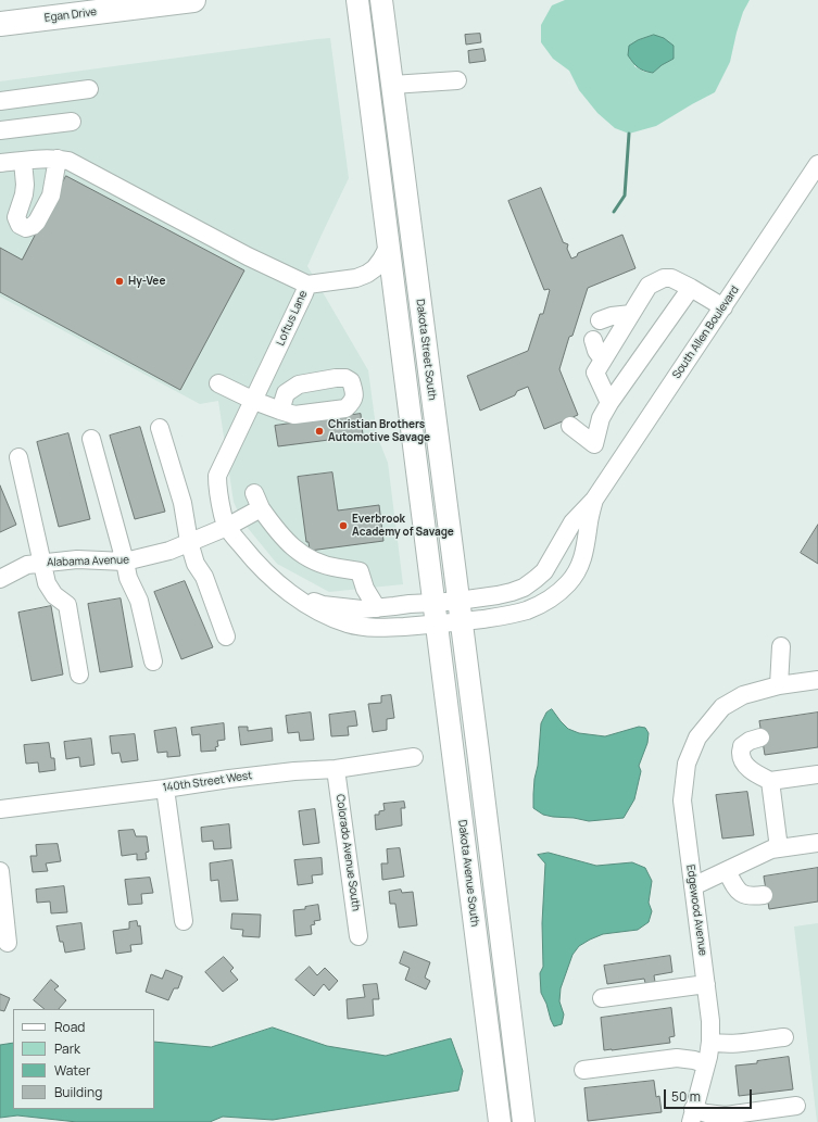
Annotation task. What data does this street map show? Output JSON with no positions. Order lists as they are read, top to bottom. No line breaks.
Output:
{"streets":{"highway":["Egan Drive"],"main road":["Dakota Street South","Dakota Avenue South"],"street":["Loftus Lane","South Allen Boulevard","Alabama Avenue","140th Street West","Colorado Avenue South","Edgewood Avenue"]},"crossings":[["Loftus Lane","South Allen Boulevard"],["Loftus Lane","Alabama Avenue"],["Loftus Lane","Dakota Avenue South"],["South Allen Boulevard","Dakota Street South"],["South Allen Boulevard","Dakota Avenue South"],["140th Street West","Colorado Avenue South"]],"places":["Hy-Vee","Christian Brothers Automotive Savage","Everbrook Academy of Savage"],"legend":["Road","Park","Water","Building"],"scale_bar":"50 m"}
